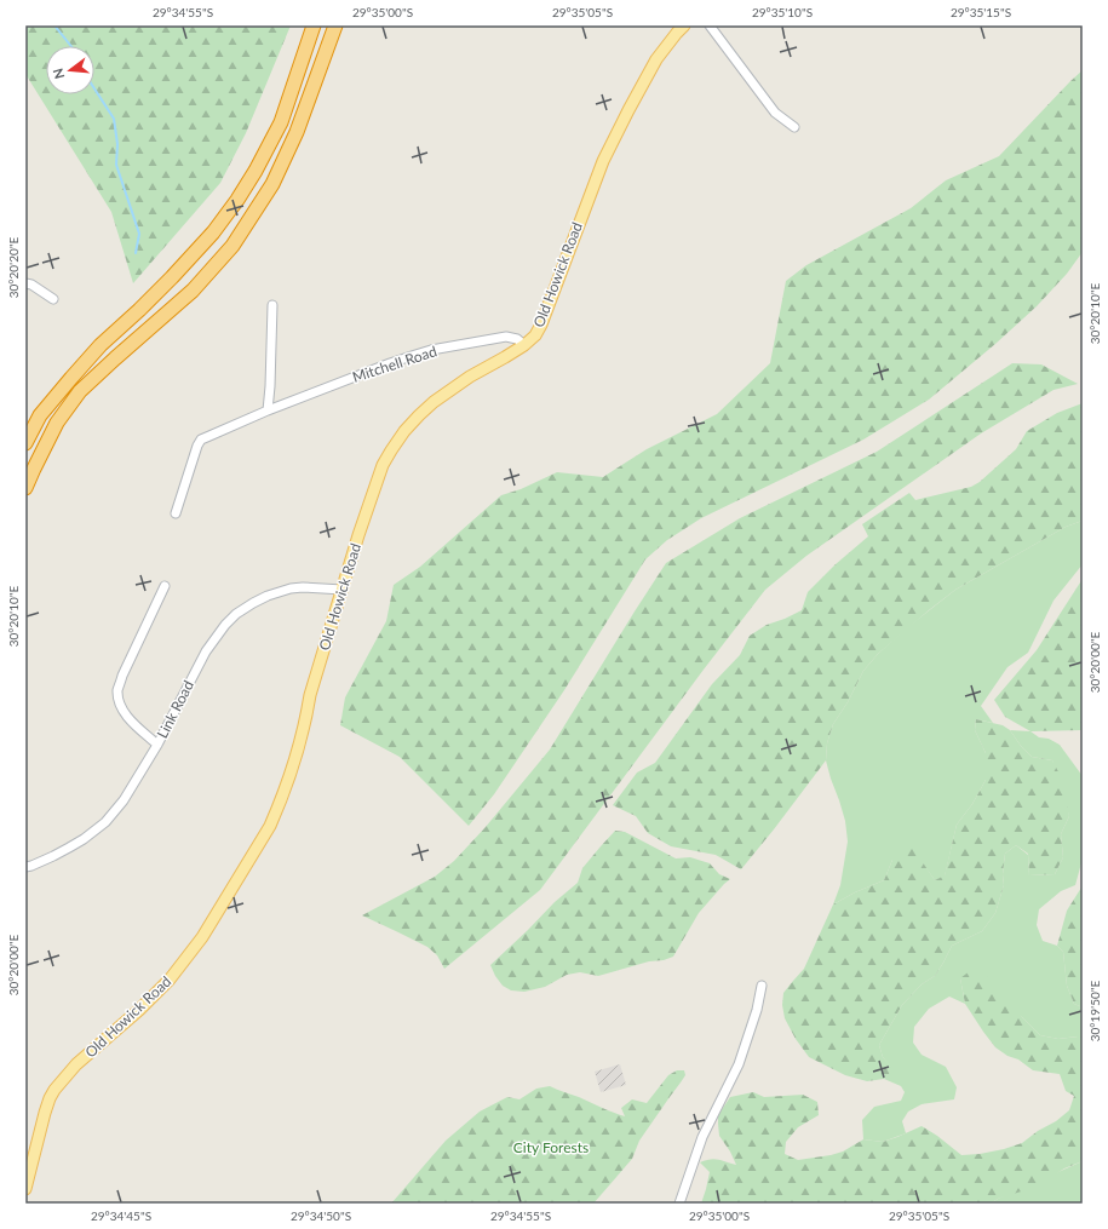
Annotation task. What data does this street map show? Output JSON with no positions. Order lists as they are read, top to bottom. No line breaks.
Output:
{"streets":{"main road":["Old Howick Road"],"street":["Mitchell Road","Link Road"]},"crossings":[["Old Howick Road","Mitchell Road"],["Old Howick Road","Link Road"]],"parks":["City Forests"],"north":"left","coordinates":["29°34'55\"S","29°35'00\"S","29°35'05\"S","29°35'10\"S","29°35'15\"S","30°20'20\"E","30°20'10\"E","30°20'00\"E","30°19'50\"E","29°34'45\"S","29°34'50\"S"]}
